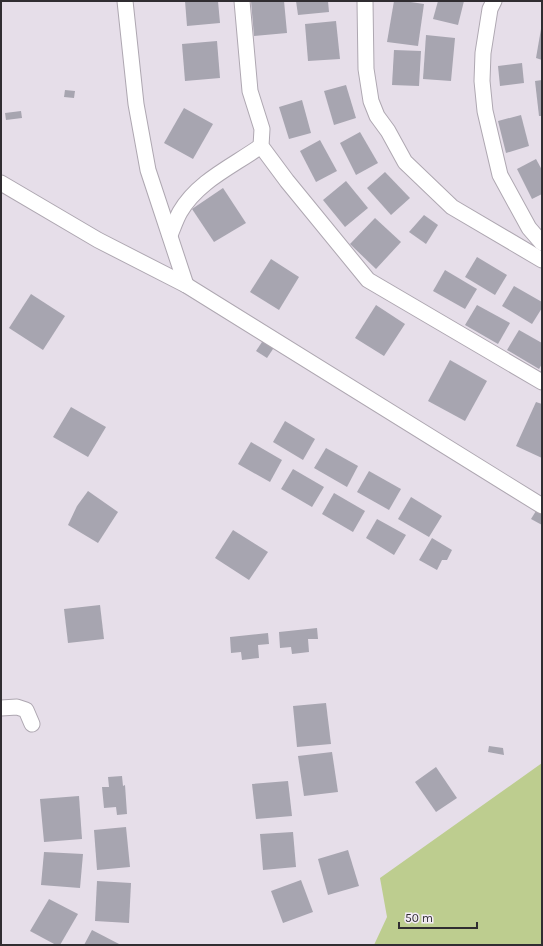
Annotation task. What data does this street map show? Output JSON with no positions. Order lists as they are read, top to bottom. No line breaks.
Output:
{"scale_bar":"50 m"}
